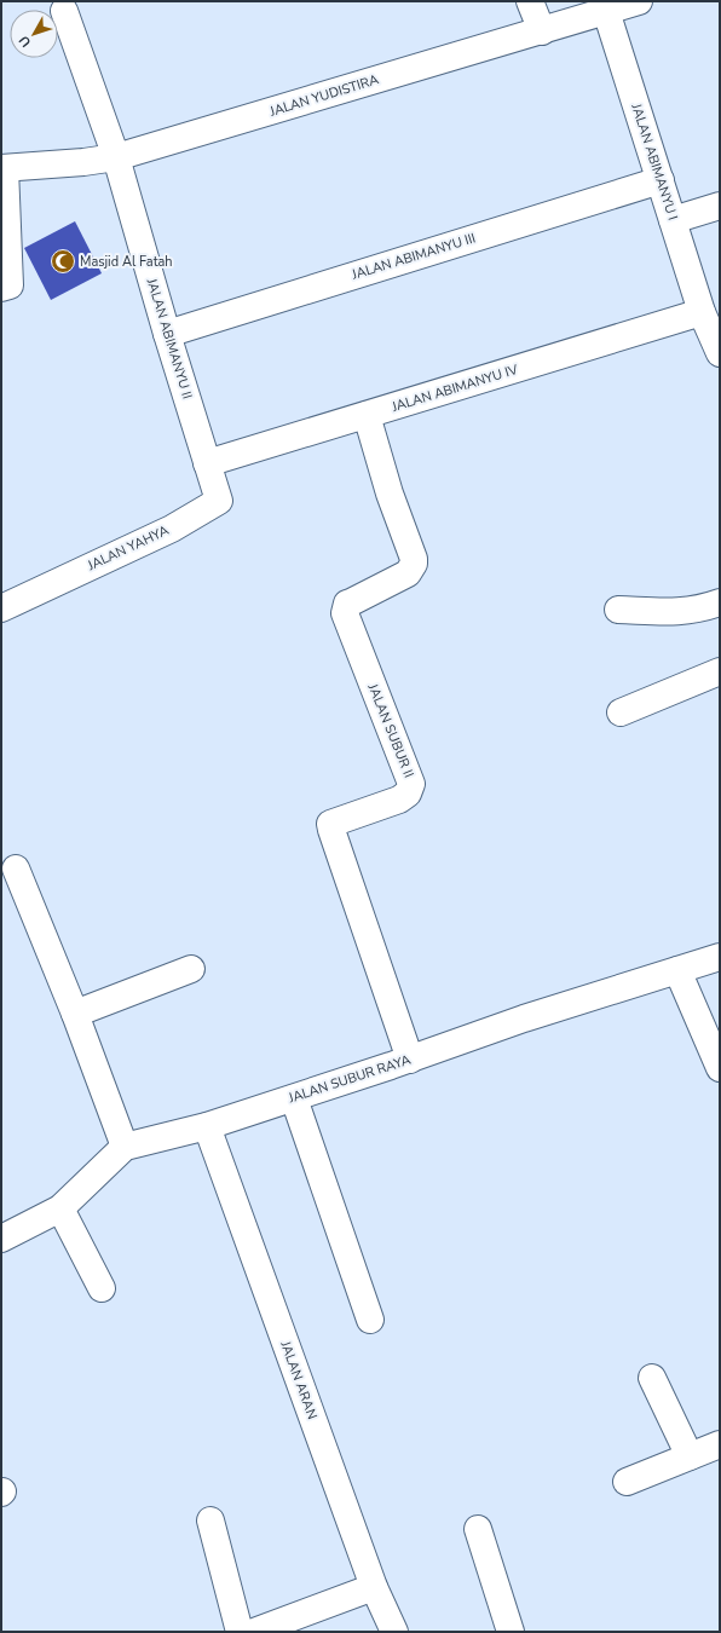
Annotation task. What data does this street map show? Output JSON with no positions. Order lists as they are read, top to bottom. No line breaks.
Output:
{"streets":{"street":["JALAN YUDISTIRA","JALAN ABIMANYU I","JALAN ABIMANYU III","JALAN ABIMANYU II","JALAN ABIMANYU IV","JALAN YAHYA","JALAN SUBUR II","JALAN SUBUR RAYA","JALAN ARAN"]},"crossings":[["JALAN YUDISTIRA","JALAN ABIMANYU I"],["JALAN YUDISTIRA","JALAN ABIMANYU II"],["JALAN ABIMANYU I","JALAN ABIMANYU III"],["JALAN ABIMANYU I","JALAN ABIMANYU IV"],["JALAN ABIMANYU III","JALAN ABIMANYU II"],["JALAN ABIMANYU II","JALAN ABIMANYU IV"],["JALAN ABIMANYU II","JALAN YAHYA"],["JALAN ABIMANYU IV","JALAN YAHYA"],["JALAN ABIMANYU IV","JALAN SUBUR II"],["JALAN SUBUR II","JALAN SUBUR RAYA"],["JALAN SUBUR RAYA","JALAN ARAN"]],"places":{"mosque":["Masjid Al Fatah"]},"north":"bottom left"}
